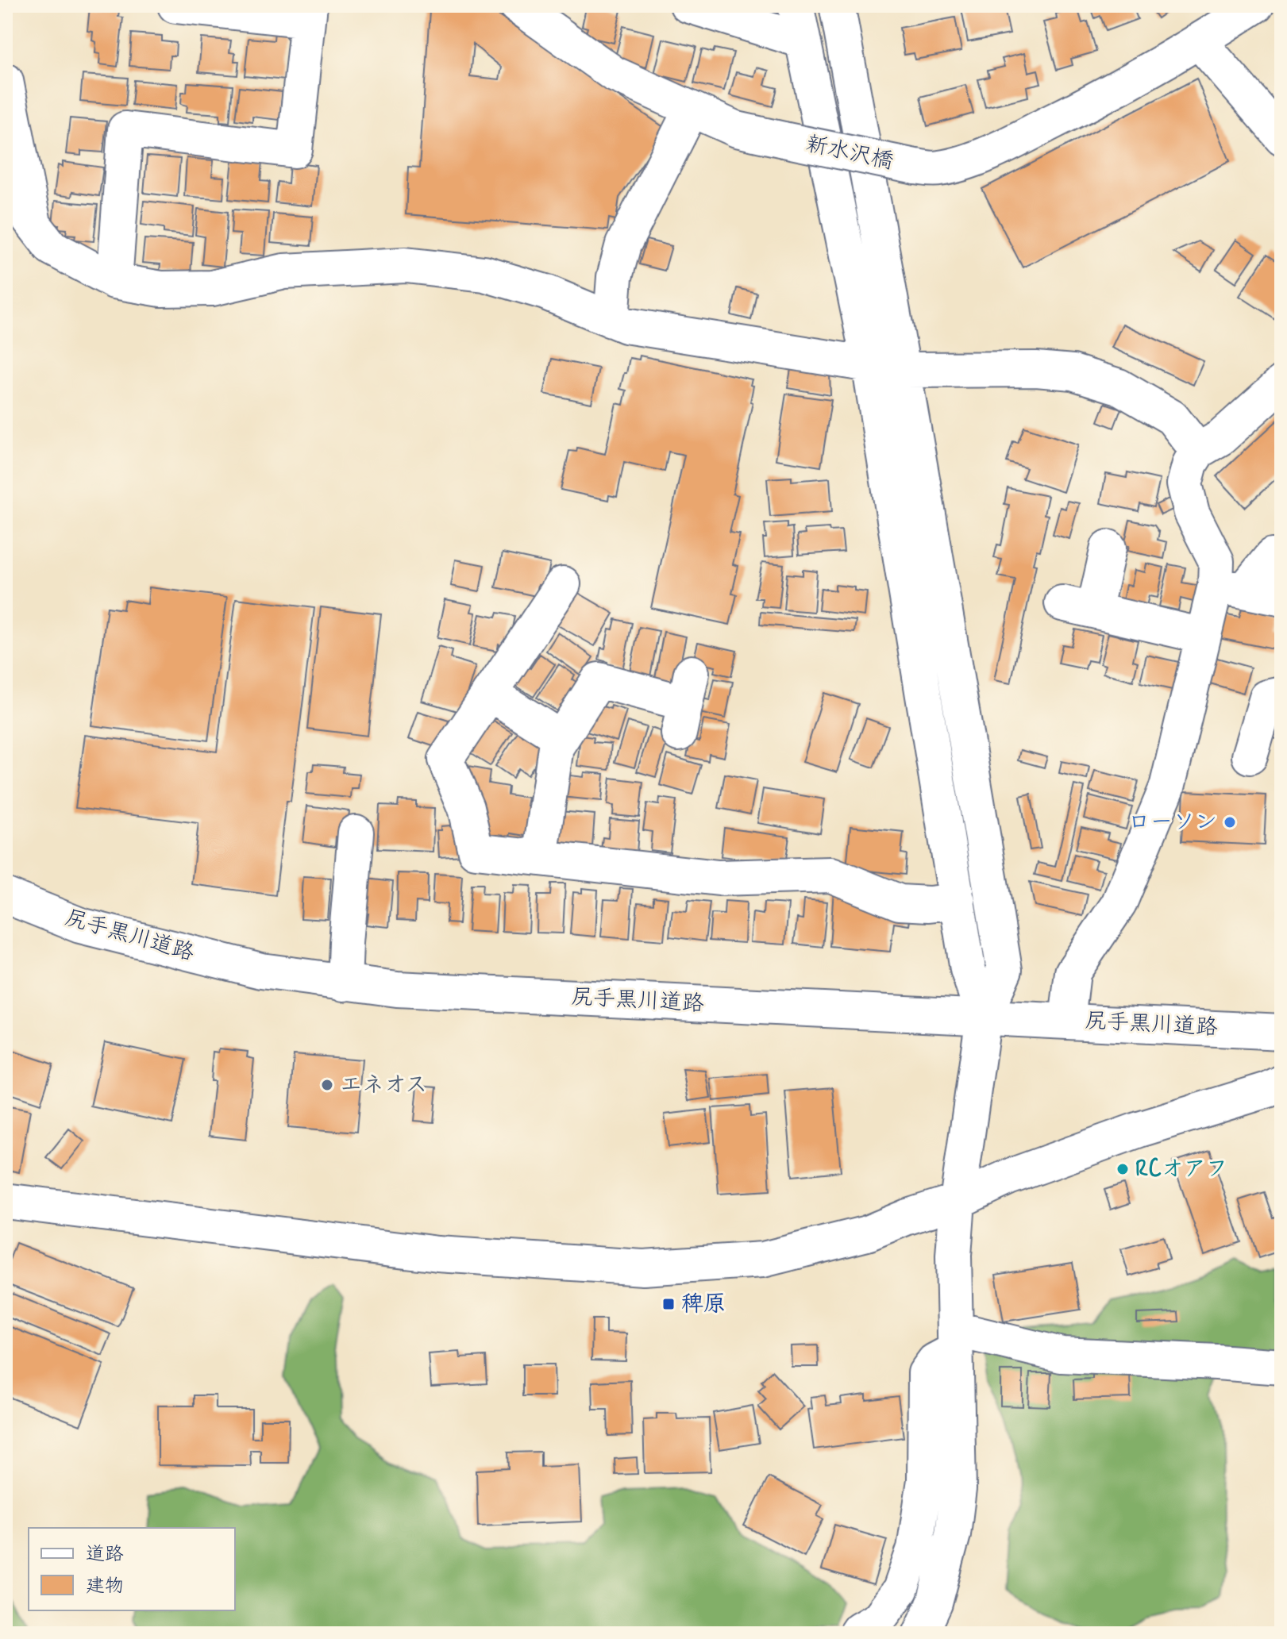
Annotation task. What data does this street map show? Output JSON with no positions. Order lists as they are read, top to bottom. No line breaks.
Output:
{"streets":{"street":["新水沢橋","尻手黒川道路"]},"places":{"other":["ローソン","エネオス","RCオアフ"],"transit":["稗原"]},"legend":["道路","建物"]}
